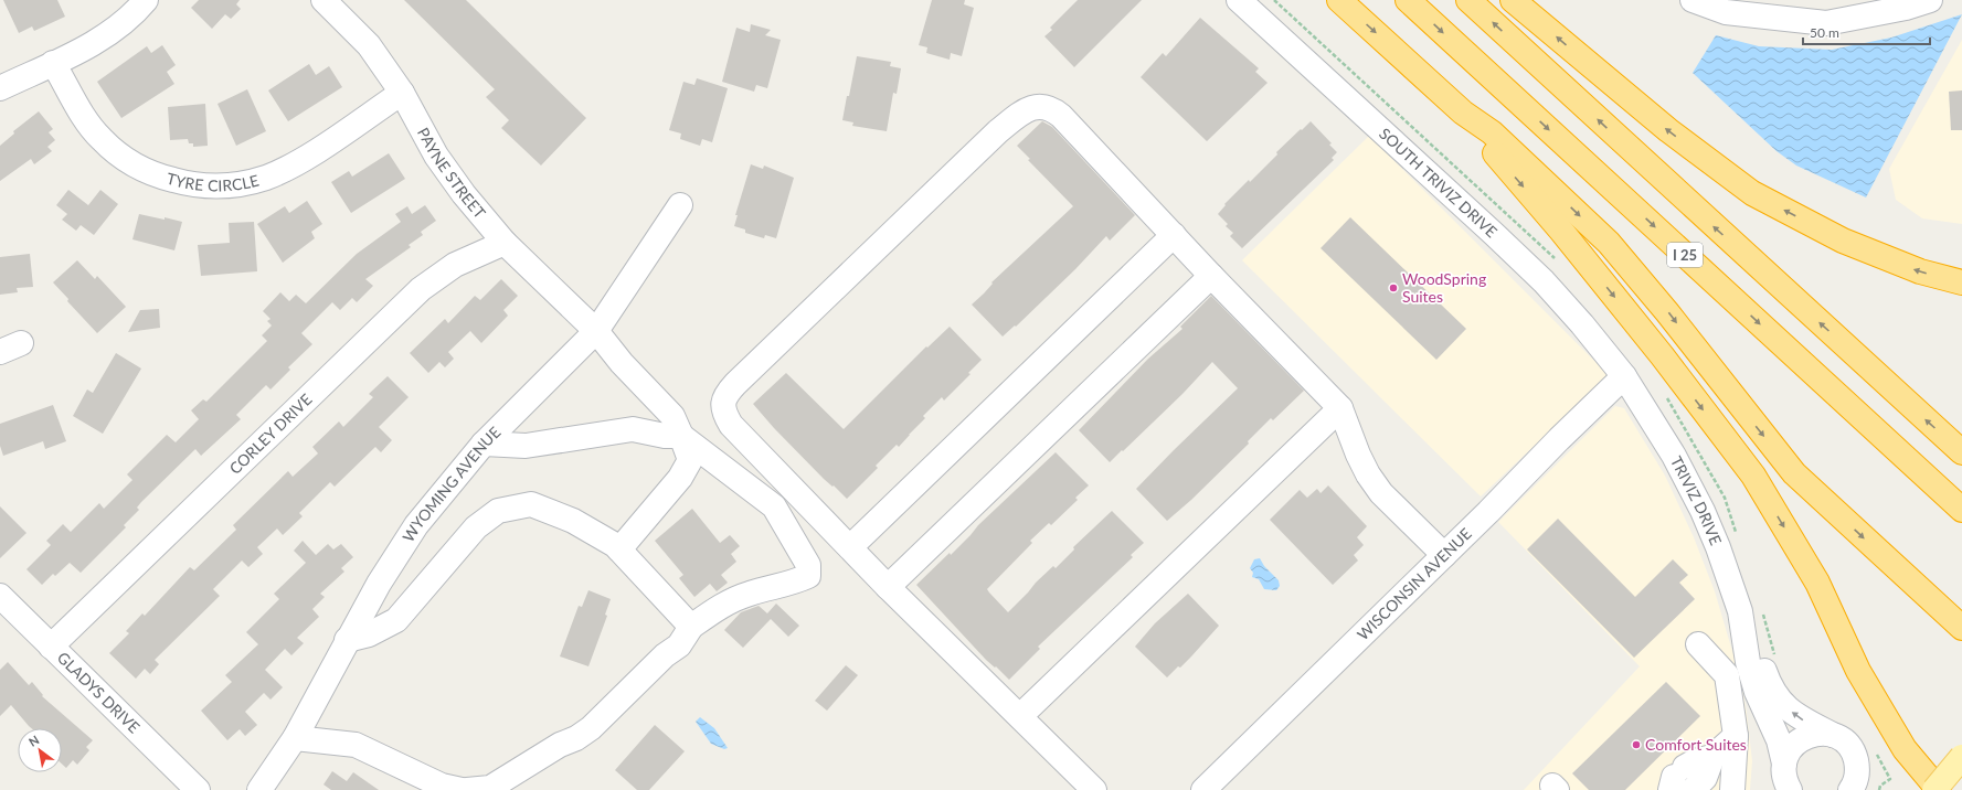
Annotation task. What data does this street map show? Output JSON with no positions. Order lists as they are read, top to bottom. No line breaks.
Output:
{"streets":{"highway":["I 25"],"street":["PAYNE STREET","TYRE CIRCLE","SOUTH TRIVIZ DRIVE","CORLEY DRIVE","WYOMING AVENUE","TRIVIZ DRIVE","WISCONSIN AVENUE","GLADYS DRIVE"]},"crossings":[["PAYNE STREET","TYRE CIRCLE"],["PAYNE STREET","CORLEY DRIVE"],["PAYNE STREET","WYOMING AVENUE"],["SOUTH TRIVIZ DRIVE","TRIVIZ DRIVE"],["SOUTH TRIVIZ DRIVE","WISCONSIN AVENUE"],["CORLEY DRIVE","GLADYS DRIVE"],["TRIVIZ DRIVE","WISCONSIN AVENUE"]],"places":["WoodSpring Suites","Comfort Suites"],"scale_bar":"50 m","north":"top left"}
